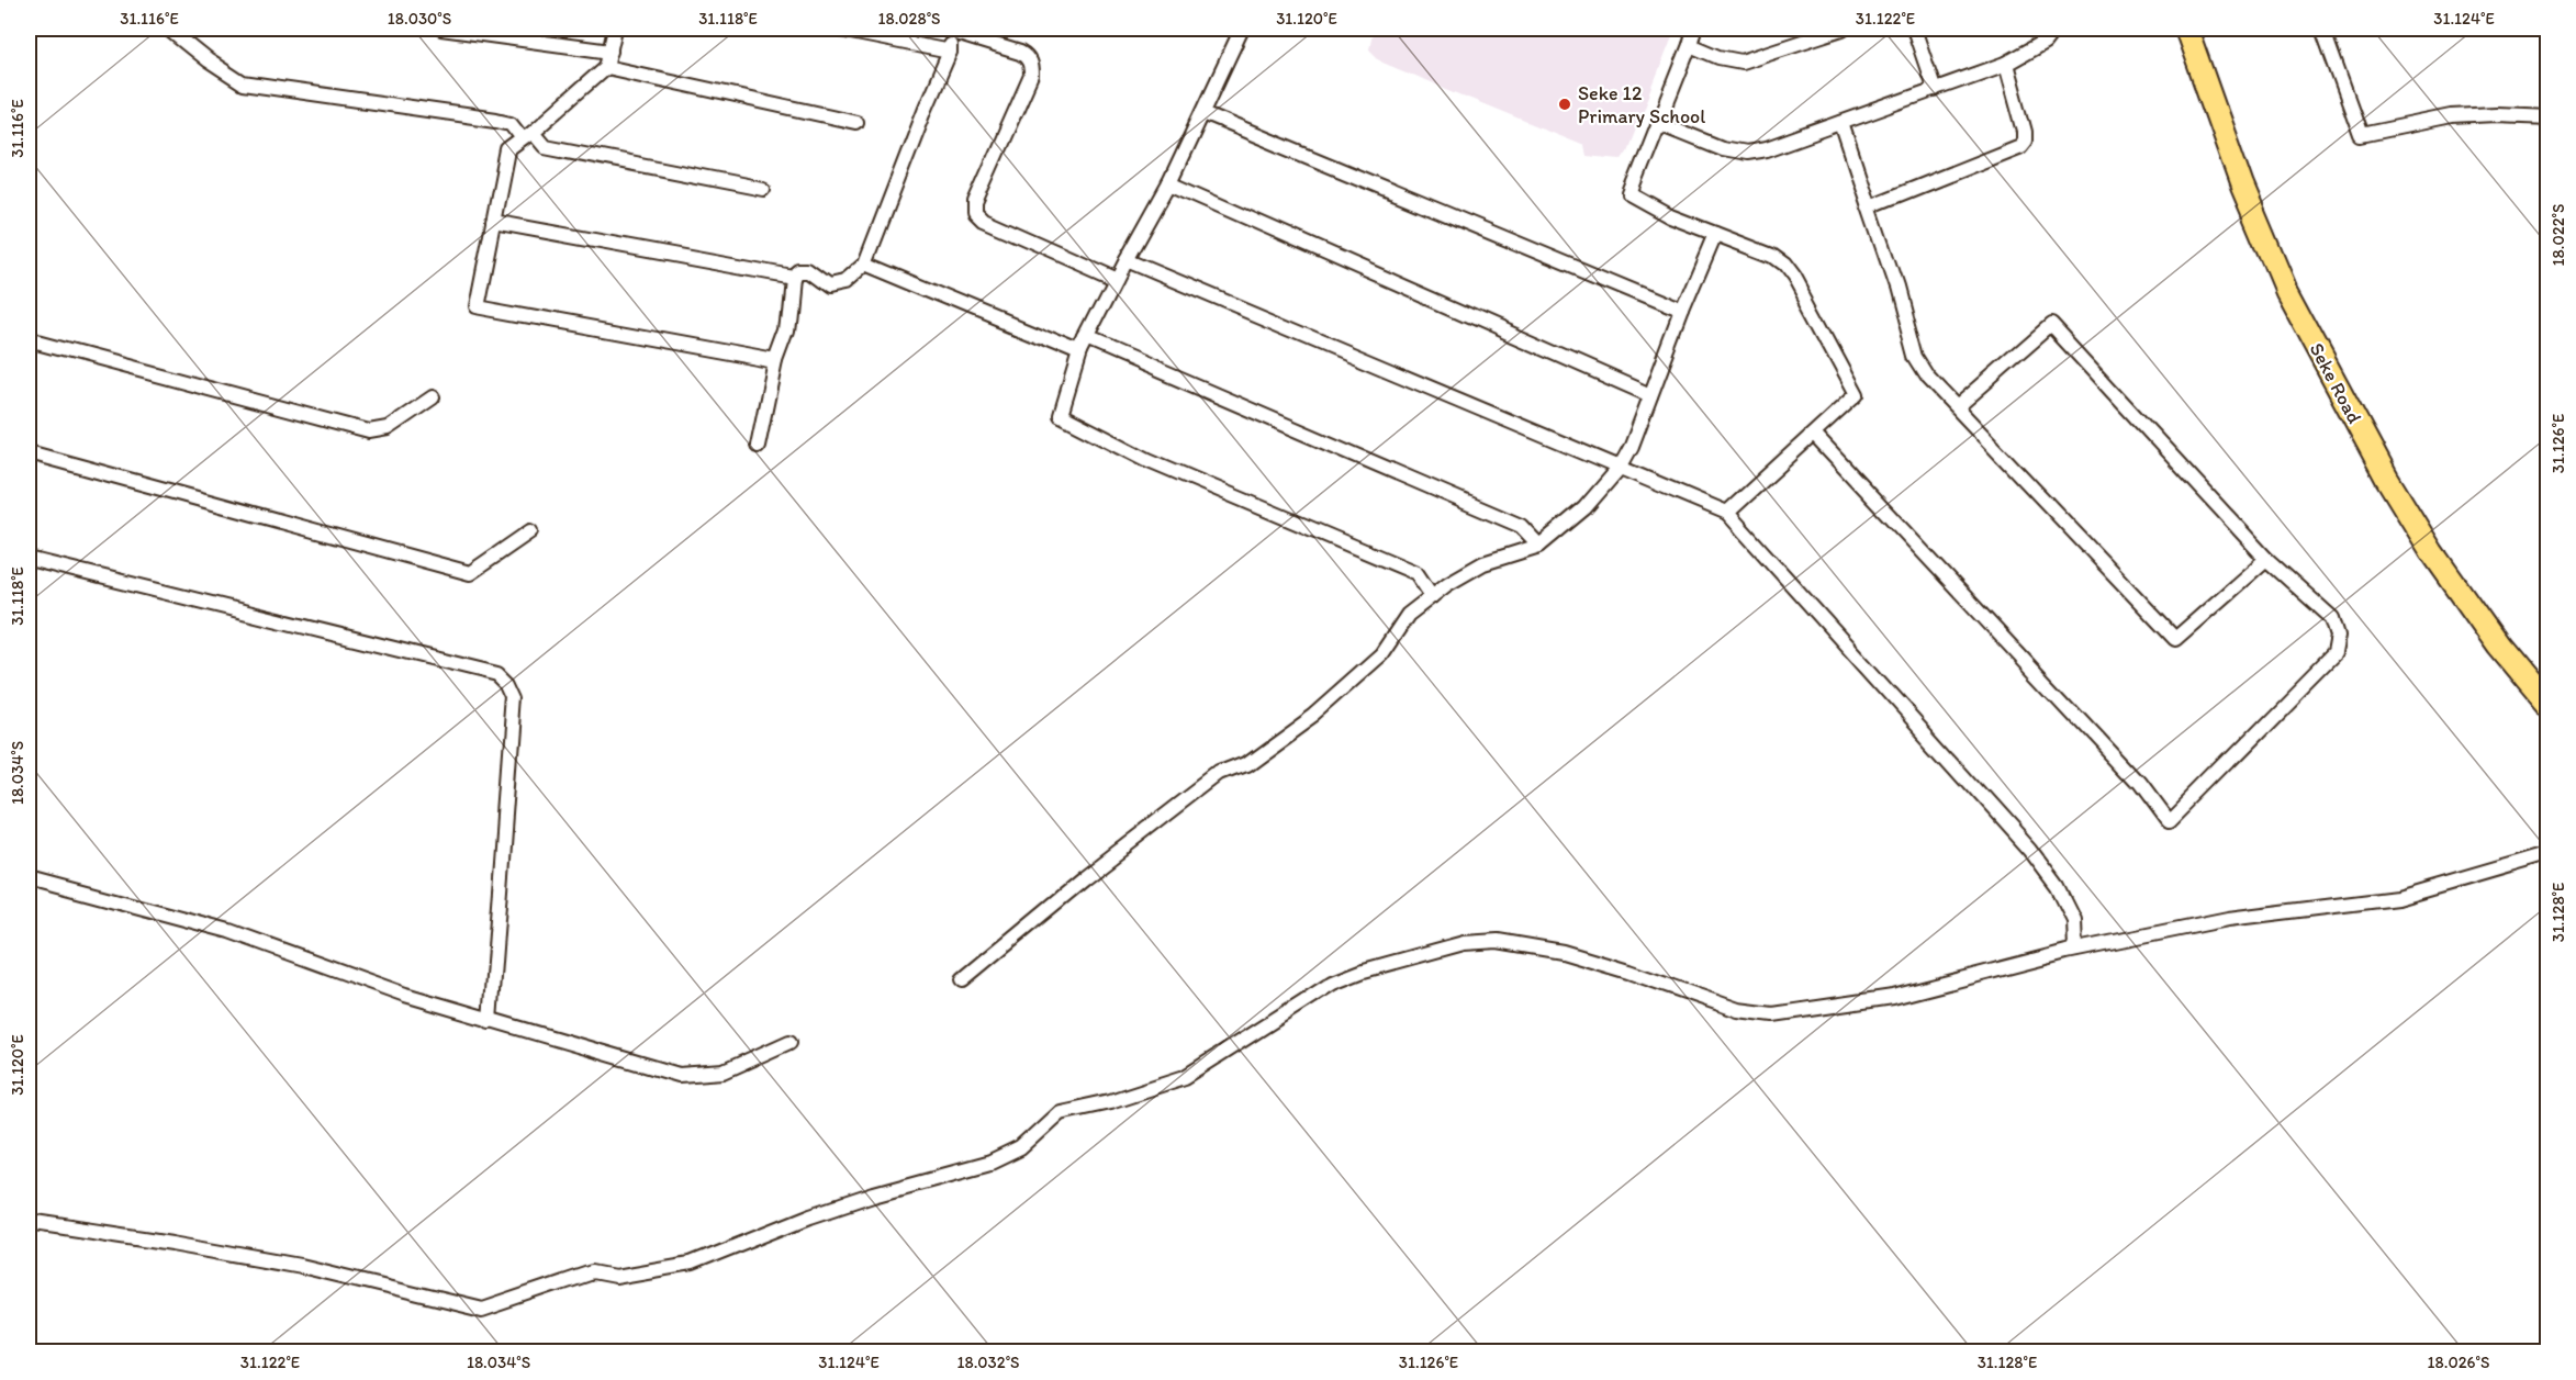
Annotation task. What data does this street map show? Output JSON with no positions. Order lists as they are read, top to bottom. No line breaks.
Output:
{"streets":{"main road":["Seke Road"]},"places":["Seke 12 Primary School"],"coordinates":["31.116°E","18.030°S","31.118°E","18.028°S","31.120°E","31.122°E","31.124°E","18.022°S","31.126°E","18.034°S","31.128°E","18.032°S","18.026°S"]}
